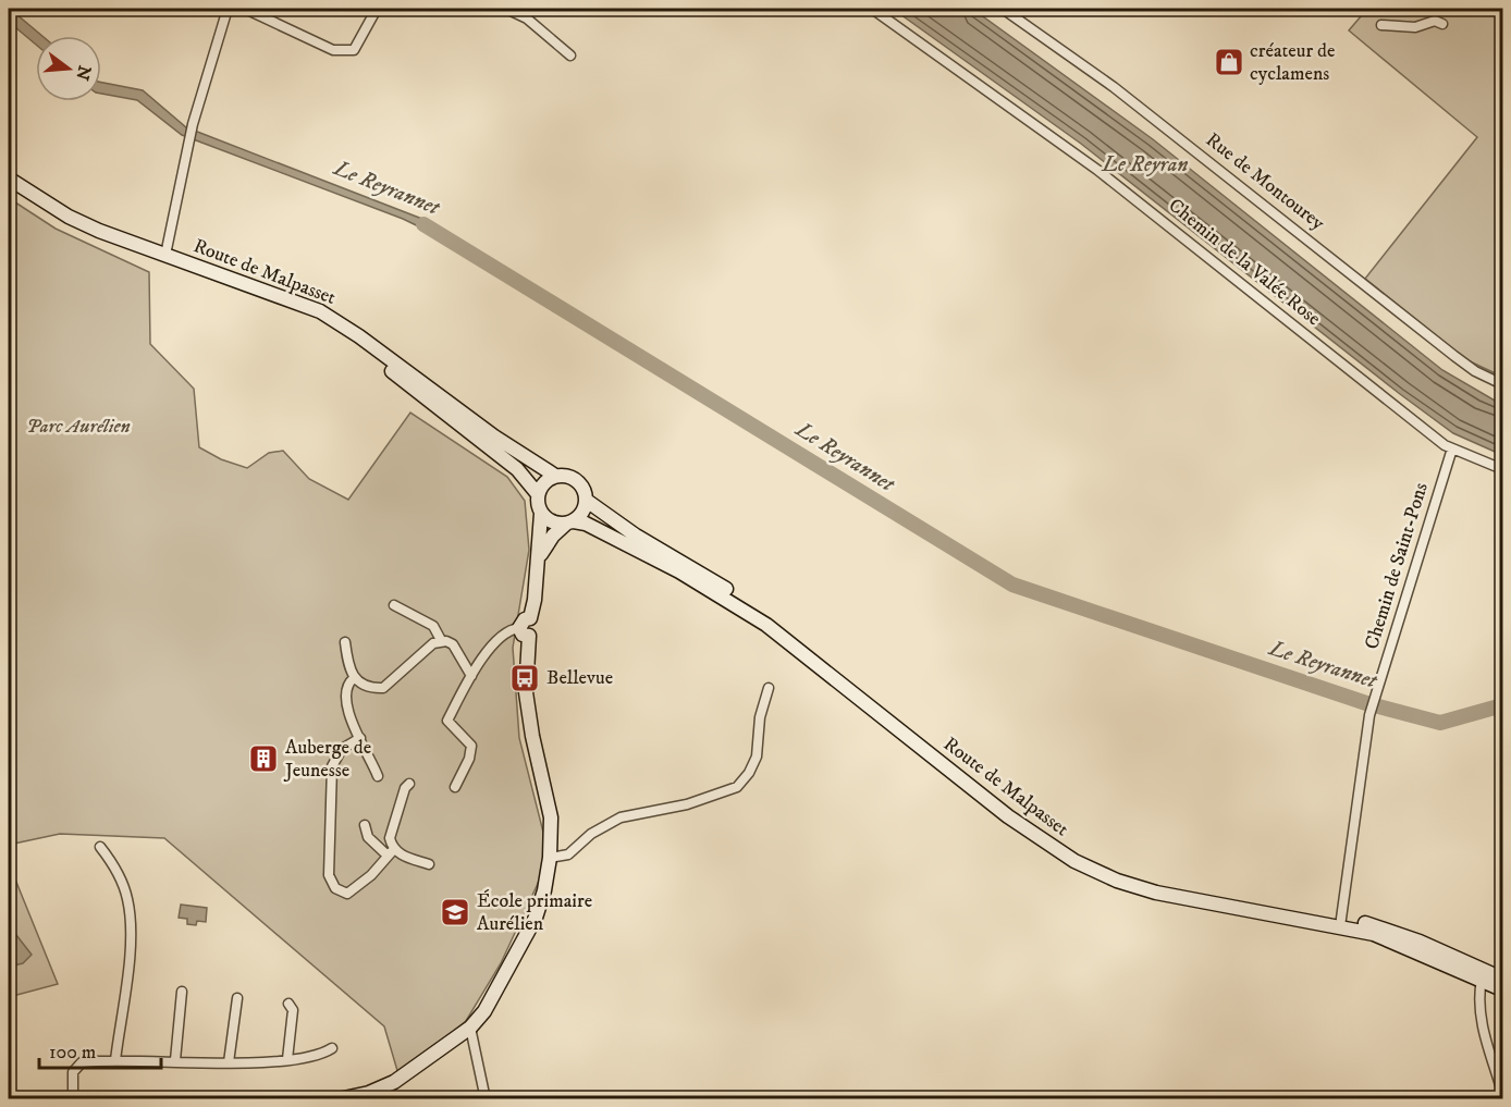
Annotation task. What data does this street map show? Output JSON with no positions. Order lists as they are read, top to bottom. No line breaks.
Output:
{"streets":{"main road":["Route de Malpasset"],"street":["Rue de Montourey","Chemin de la Valée Rose","Chemin de Saint-Pons"]},"crossings":[["Chemin de la Valée Rose","Chemin de Saint-Pons"],["Route de Malpasset","Chemin de Saint-Pons"]],"water":["Le Reyran","Le Reyrannet"],"parks":["Parc Aurélien"],"places":{"shop":["créateur de cyclamens"],"bus stop":["Bellevue"],"building":["Auberge de Jeunesse"],"school or university":["École primaire Aurélien"]},"scale_bar":"100 m","north":"right"}
